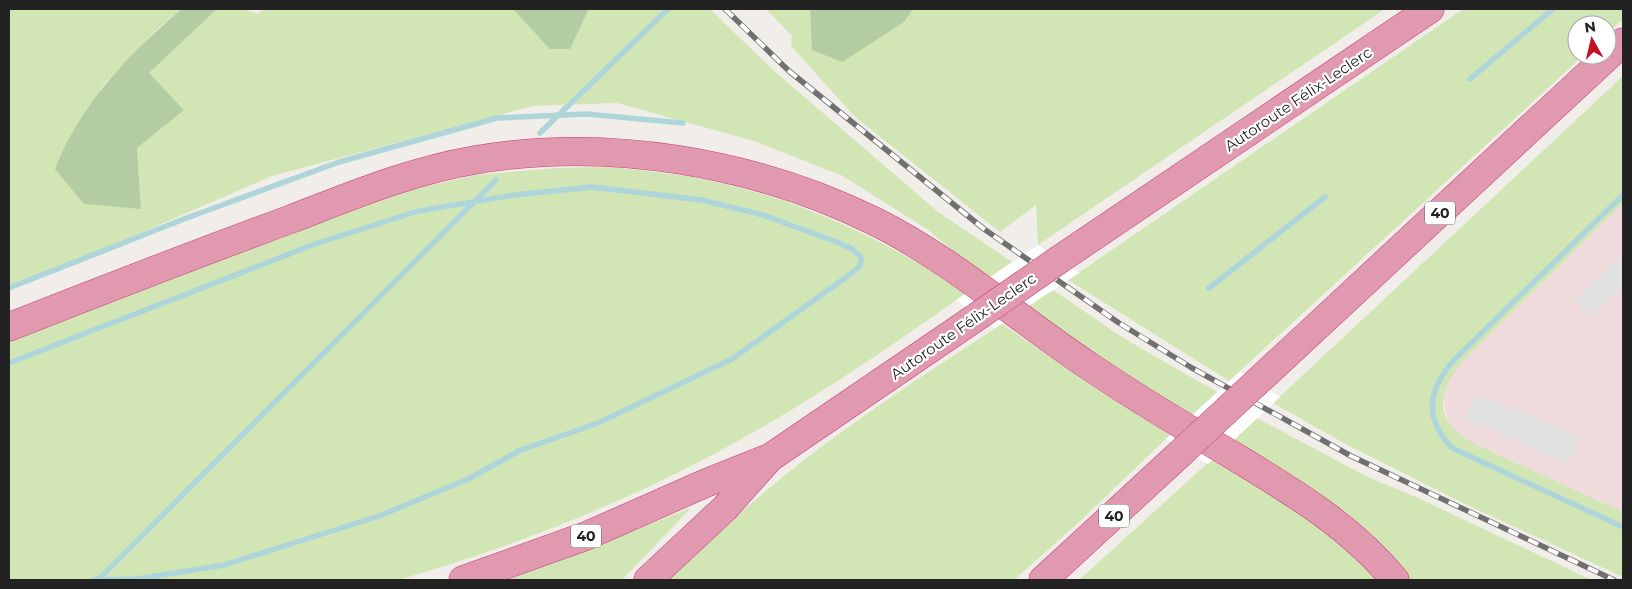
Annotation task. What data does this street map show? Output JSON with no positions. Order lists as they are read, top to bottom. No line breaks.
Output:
{"streets":{"highway":["Autoroute Félix-Leclerc","40"]},"north":"top"}
